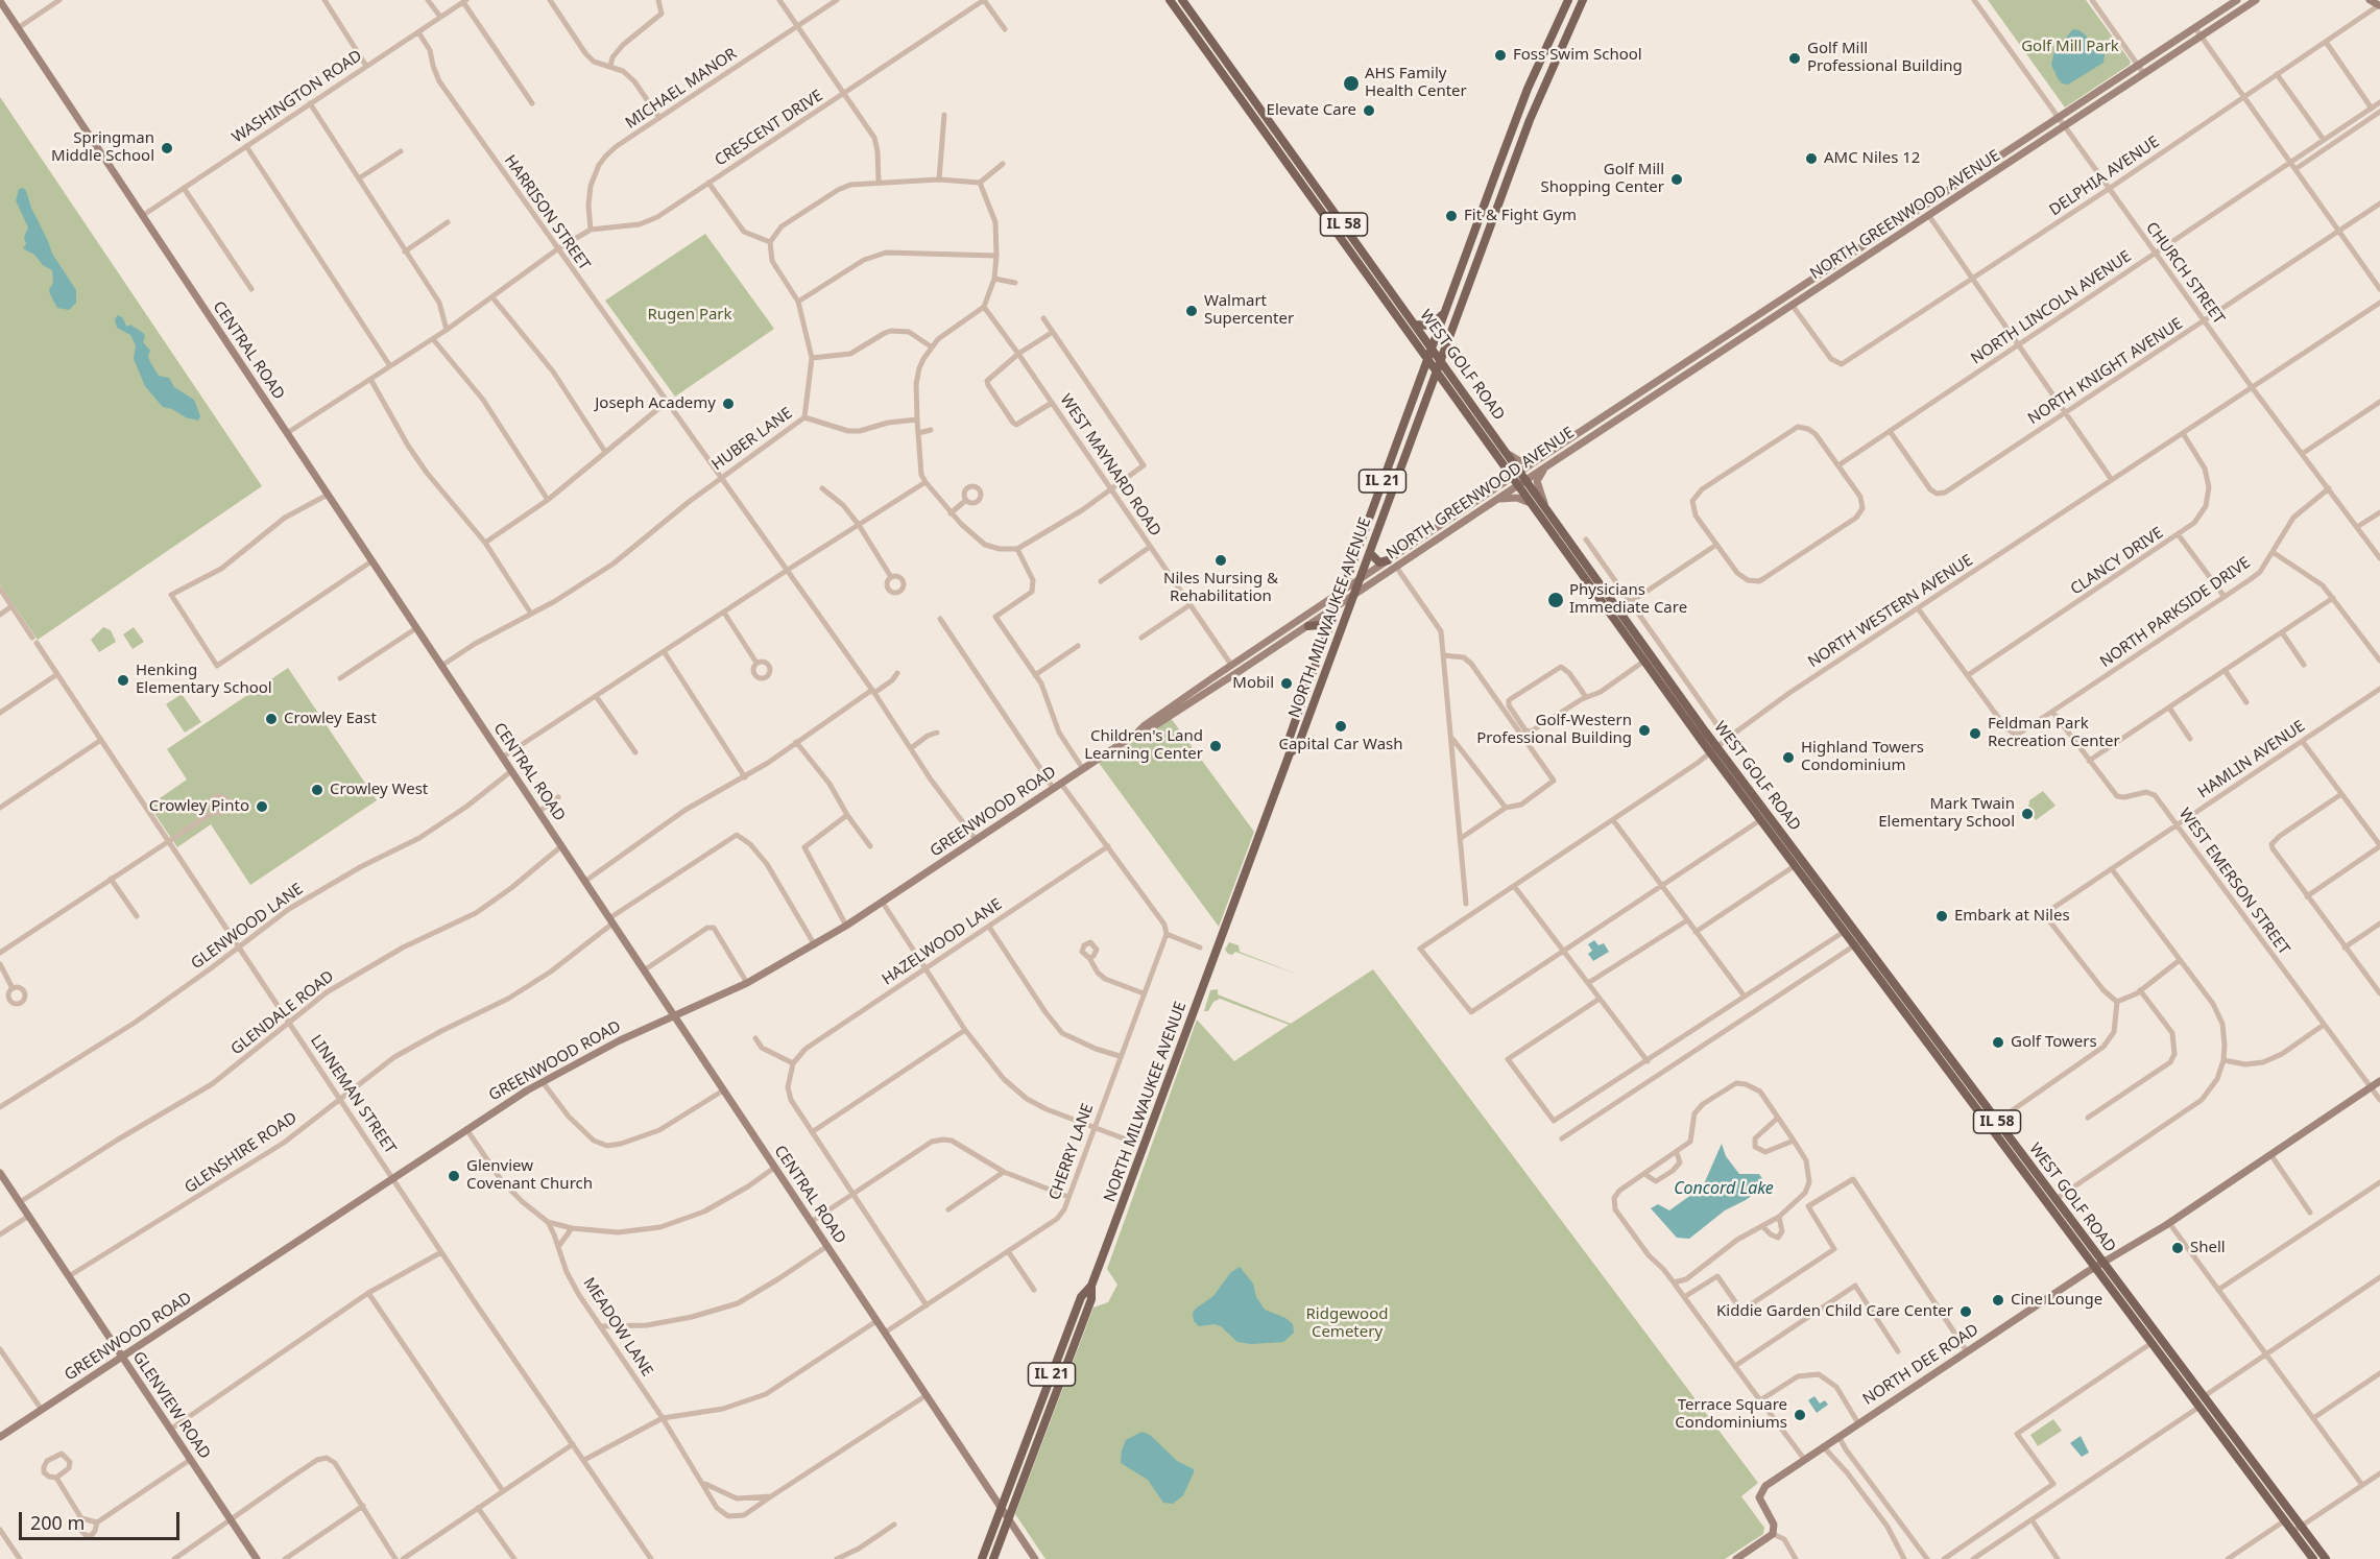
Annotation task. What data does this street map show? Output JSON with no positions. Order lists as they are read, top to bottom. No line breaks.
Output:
{"streets":{"main road":["NORTH GREENWOOD AVENUE","IL 58","CENTRAL ROAD","WEST GOLF ROAD","IL 21","NORTH MILWAUKEE AVENUE","GREENWOOD ROAD","NORTH DEE ROAD","GLENVIEW ROAD"],"street":["MICHAEL MANOR","WASHINGTON ROAD","CRESCENT DRIVE","DELPHIA AVENUE","HARRISON STREET","CHURCH STREET","NORTH LINCOLN AVENUE","NORTH KNIGHT AVENUE","HUBER LANE","WEST MAYNARD ROAD","CLANCY DRIVE","NORTH WESTERN AVENUE","NORTH PARKSIDE DRIVE","HAMLIN AVENUE","WEST EMERSON STREET","GLENWOOD LANE","HAZELWOOD LANE","GLENDALE ROAD","LINNEMAN STREET","CHERRY LANE","GLENSHIRE ROAD","MEADOW LANE"]},"crossings":[["MICHAEL MANOR","CRESCENT DRIVE"],["WASHINGTON ROAD","HARRISON STREET"],["WASHINGTON ROAD","CENTRAL ROAD"],["CRESCENT DRIVE","HARRISON STREET"],["DELPHIA AVENUE","NORTH GREENWOOD AVENUE"],["DELPHIA AVENUE","CHURCH STREET"],["HARRISON STREET","HUBER LANE"],["NORTH GREENWOOD AVENUE","CHURCH STREET"],["NORTH GREENWOOD AVENUE","WEST GOLF ROAD"],["NORTH GREENWOOD AVENUE","WEST MAYNARD ROAD"],["NORTH GREENWOOD AVENUE","NORTH MILWAUKEE AVENUE"],["NORTH GREENWOOD AVENUE","GREENWOOD ROAD"],["CHURCH STREET","NORTH LINCOLN AVENUE"],["CHURCH STREET","NORTH KNIGHT AVENUE"],["CHURCH STREET","NORTH WESTERN AVENUE"],["CHURCH STREET","NORTH PARKSIDE DRIVE"],["NORTH LINCOLN AVENUE","NORTH KNIGHT AVENUE"],["CENTRAL ROAD","HUBER LANE"],["CENTRAL ROAD","IL 21"],["CENTRAL ROAD","GREENWOOD ROAD"],["CENTRAL ROAD","GLENWOOD LANE"],["CENTRAL ROAD","GLENDALE ROAD"],["CENTRAL ROAD","CHERRY LANE"],["CENTRAL ROAD","GLENSHIRE ROAD"],["WEST GOLF ROAD","NORTH WESTERN AVENUE"],["WEST GOLF ROAD","NORTH MILWAUKEE AVENUE"],["WEST GOLF ROAD","NORTH DEE ROAD"],["IL 21","NORTH MILWAUKEE AVENUE"],["CLANCY DRIVE","NORTH WESTERN AVENUE"],["CLANCY DRIVE","NORTH PARKSIDE DRIVE"],["NORTH PARKSIDE DRIVE","WEST EMERSON STREET"],["HAMLIN AVENUE","WEST EMERSON STREET"],["GREENWOOD ROAD","LINNEMAN STREET"],["GREENWOOD ROAD","GLENVIEW ROAD"],["WEST EMERSON STREET","NORTH DEE ROAD"],["GLENWOOD LANE","LINNEMAN STREET"],["GLENDALE ROAD","LINNEMAN STREET"],["GLENDALE ROAD","GLENVIEW ROAD"],["LINNEMAN STREET","GLENSHIRE ROAD"],["GLENSHIRE ROAD","GLENVIEW ROAD"]],"water":["Concord Lake"],"parks":["Golf Mill Park","Rugen Park","Ridgewood Cemetery"],"places":["Foss Swim School","Golf Mill Professional Building","AHS Family Health Center","Elevate Care","Springman Middle School","AMC Niles 12","Golf Mill Shopping Center","Fit & Fight Gym","Walmart Supercenter","Joseph Academy","Niles Nursing & Rehabilitation","Physicians Immediate Care","Henking Elementary School","Mobil","Crowley East","Capital Car Wash","Golf-Western Professional Building","Feldman Park Recreation Center","Children's Land Learning Center","Highland Towers Condominium","Crowley West","Crowley Pinto","Mark Twain Elementary School","Embark at Niles","Golf Towers","Glenview Covenant Church","Shell","Cine Lounge","Kiddie Garden Child Care Center","Terrace Square Condominiums"],"scale_bar":"200 m"}
